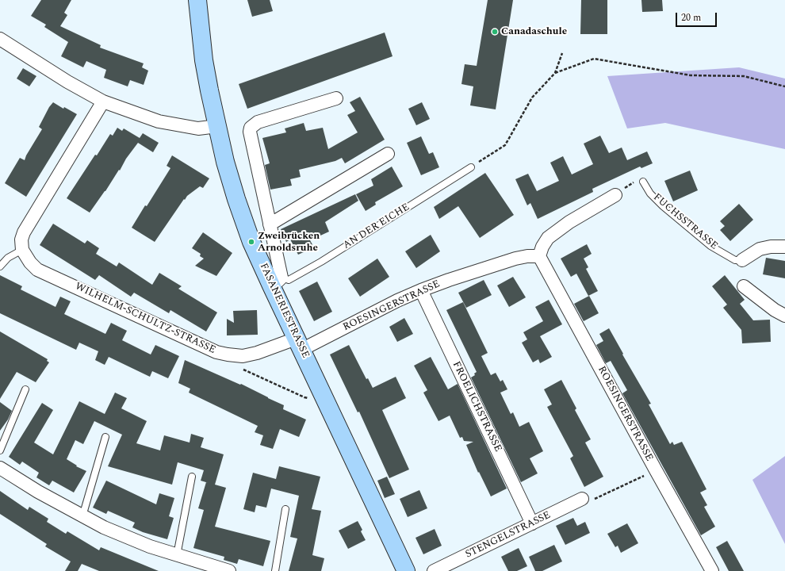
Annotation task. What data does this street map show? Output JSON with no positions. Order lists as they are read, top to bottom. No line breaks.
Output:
{"streets":{"street":["FUCHSSTRASSE","ROESINGERSTRASSE","FASANERIESTRASSE","WILHELM-SCHULTZ-STRASSE","FROELICHSTRASSE","STENGELSTRASSE"],"lane":["AN DER EICHE"]},"crossings":[["AN DER EICHE","FASANERIESTRASSE"],["ROESINGERSTRASSE","FASANERIESTRASSE"],["ROESINGERSTRASSE","WILHELM-SCHULTZ-STRASSE"],["ROESINGERSTRASSE","FROELICHSTRASSE"],["FASANERIESTRASSE","WILHELM-SCHULTZ-STRASSE"],["FROELICHSTRASSE","STENGELSTRASSE"]],"places":["Canadaschule","Zweibrücken Arnoldsruhe"],"scale_bar":"20 m"}
